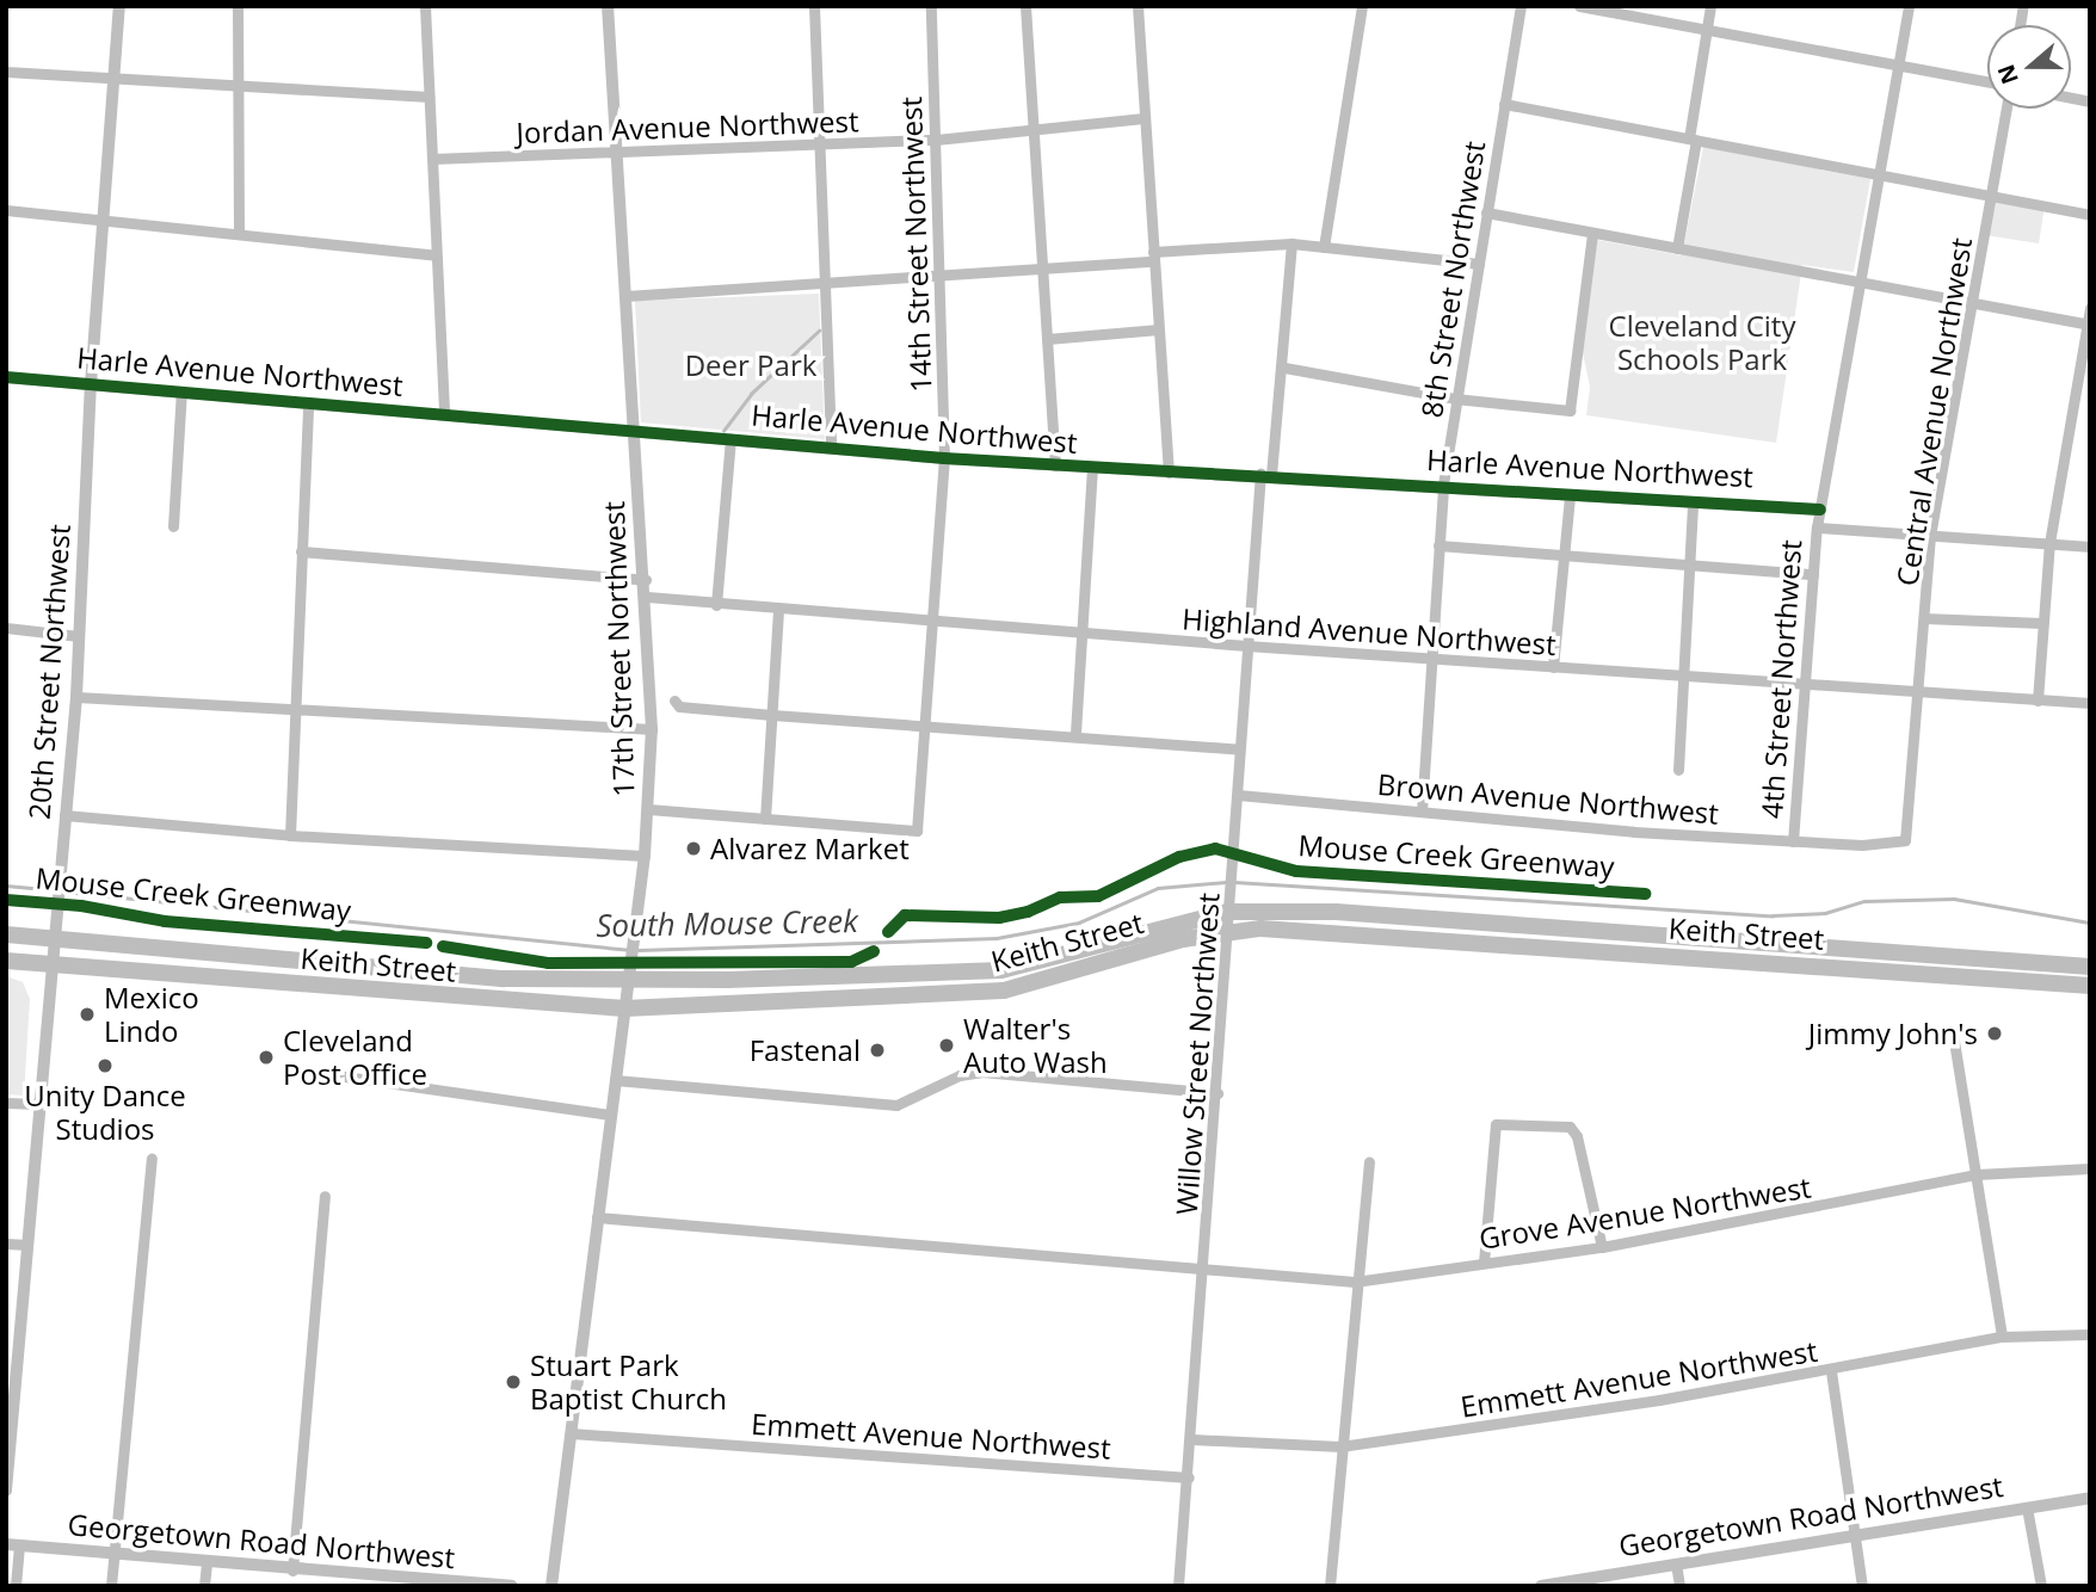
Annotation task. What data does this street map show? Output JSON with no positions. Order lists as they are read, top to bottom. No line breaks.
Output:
{"streets":{"main road":["Keith Street"],"street":["Jordan Avenue Northwest","14th Street Northwest","8th Street Northwest","Harle Avenue Northwest","Central Avenue Northwest","Highland Avenue Northwest","17th Street Northwest","20th Street Northwest","4th Street Northwest","Brown Avenue Northwest","Willow Street Northwest","Grove Avenue Northwest","Emmett Avenue Northwest","Georgetown Road Northwest"],"cycle path":["Mouse Creek Greenway"]},"crossings":[["Jordan Avenue Northwest","14th Street Northwest"],["Jordan Avenue Northwest","17th Street Northwest"],["14th Street Northwest","Harle Avenue Northwest"],["14th Street Northwest","Highland Avenue Northwest"],["8th Street Northwest","Harle Avenue Northwest"],["8th Street Northwest","Highland Avenue Northwest"],["8th Street Northwest","Brown Avenue Northwest"],["Harle Avenue Northwest","17th Street Northwest"],["Harle Avenue Northwest","20th Street Northwest"],["Harle Avenue Northwest","4th Street Northwest"],["Harle Avenue Northwest","Willow Street Northwest"],["Central Avenue Northwest","Highland Avenue Northwest"],["Central Avenue Northwest","Brown Avenue Northwest"],["Highland Avenue Northwest","17th Street Northwest"],["Highland Avenue Northwest","4th Street Northwest"],["Highland Avenue Northwest","Willow Street Northwest"],["17th Street Northwest","Keith Street"],["17th Street Northwest","Grove Avenue Northwest"],["17th Street Northwest","Emmett Avenue Northwest"],["20th Street Northwest","Keith Street"],["4th Street Northwest","Brown Avenue Northwest"],["Brown Avenue Northwest","Willow Street Northwest"],["Keith Street","Willow Street Northwest"],["Willow Street Northwest","Grove Avenue Northwest"],["Willow Street Northwest","Emmett Avenue Northwest"]],"water":["South Mouse Creek"],"parks":["Cleveland City Schools Park","Deer Park"],"places":["Alvarez Market","Mexico Lindo","Jimmy John's","Walter's Auto Wash","Fastenal","Cleveland Post Office","Unity Dance Studios","Stuart Park Baptist Church"],"north":"left"}
